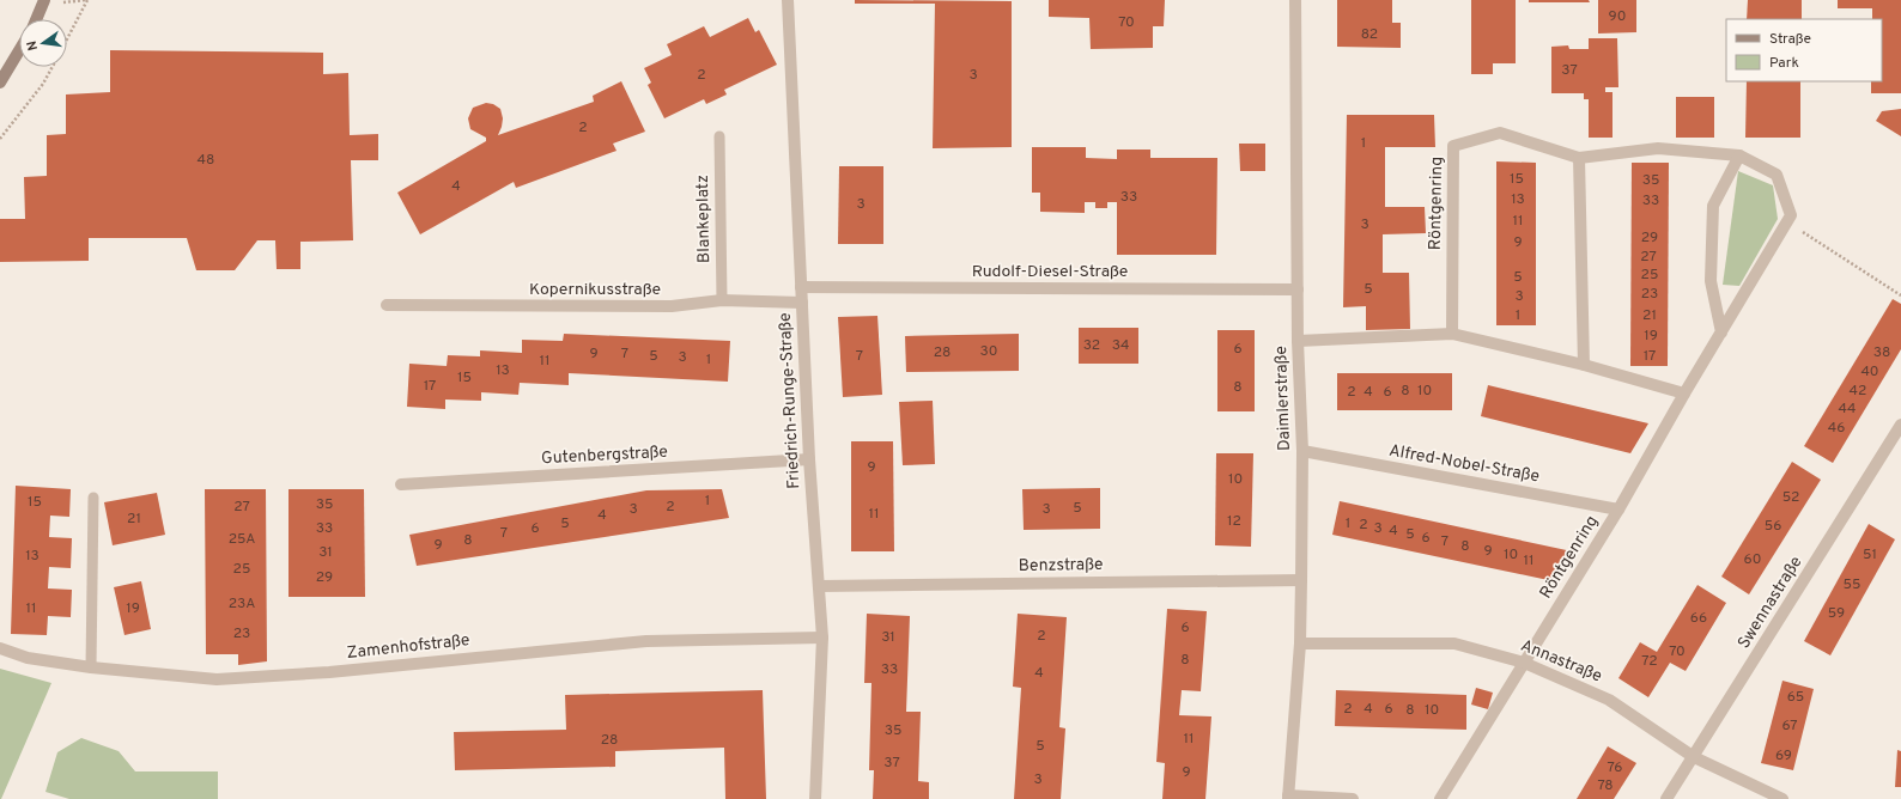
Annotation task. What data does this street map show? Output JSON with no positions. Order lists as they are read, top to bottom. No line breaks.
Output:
{"streets":{"street":["Röntgenring","Rudolf-Diesel-Straße","Kopernikusstraße","Daimlerstraße","Friedrich-Runge-Straße","Gutenbergstraße","Alfred-Nobel-Straße","Benzstraße","Swennastraße","Zamenhofstraße","Annastraße"],"lane":["Blankeplatz"]},"crossings":[["Röntgenring","Alfred-Nobel-Straße"],["Röntgenring","Annastraße"],["Blankeplatz","Kopernikusstraße"],["Rudolf-Diesel-Straße","Daimlerstraße"],["Rudolf-Diesel-Straße","Friedrich-Runge-Straße"],["Kopernikusstraße","Friedrich-Runge-Straße"],["Daimlerstraße","Alfred-Nobel-Straße"],["Daimlerstraße","Benzstraße"],["Daimlerstraße","Annastraße"],["Friedrich-Runge-Straße","Gutenbergstraße"],["Friedrich-Runge-Straße","Benzstraße"],["Friedrich-Runge-Straße","Zamenhofstraße"],["Swennastraße","Annastraße"]],"house_numbers":["90","70","82","37","2","3","2","1","48","15","35","4","33","13","33","3","11","3","29","9","27","25","5","5","23","3","1","21","19","32","34","6","30","28","38","9","7","5","7","17","3","1","11","13","40","15","17","8","8","10","42","2","4","6","44","46","9","10","52","1","15","35","27","2","5","3","3","11","4","21","12","5","1","2","56","33","6","3","4","7","5","6","25A","8","7","9","8","9","31","10","51","13","60","11","25","29","55","23A","11","19","59","66","6","23","2","31","70","8","72","33","4","65","2","4","6","8","10","67","35","11","28","5","69","37","76","9","3","78"],"legend":["Straße","Park"],"north":"left"}
